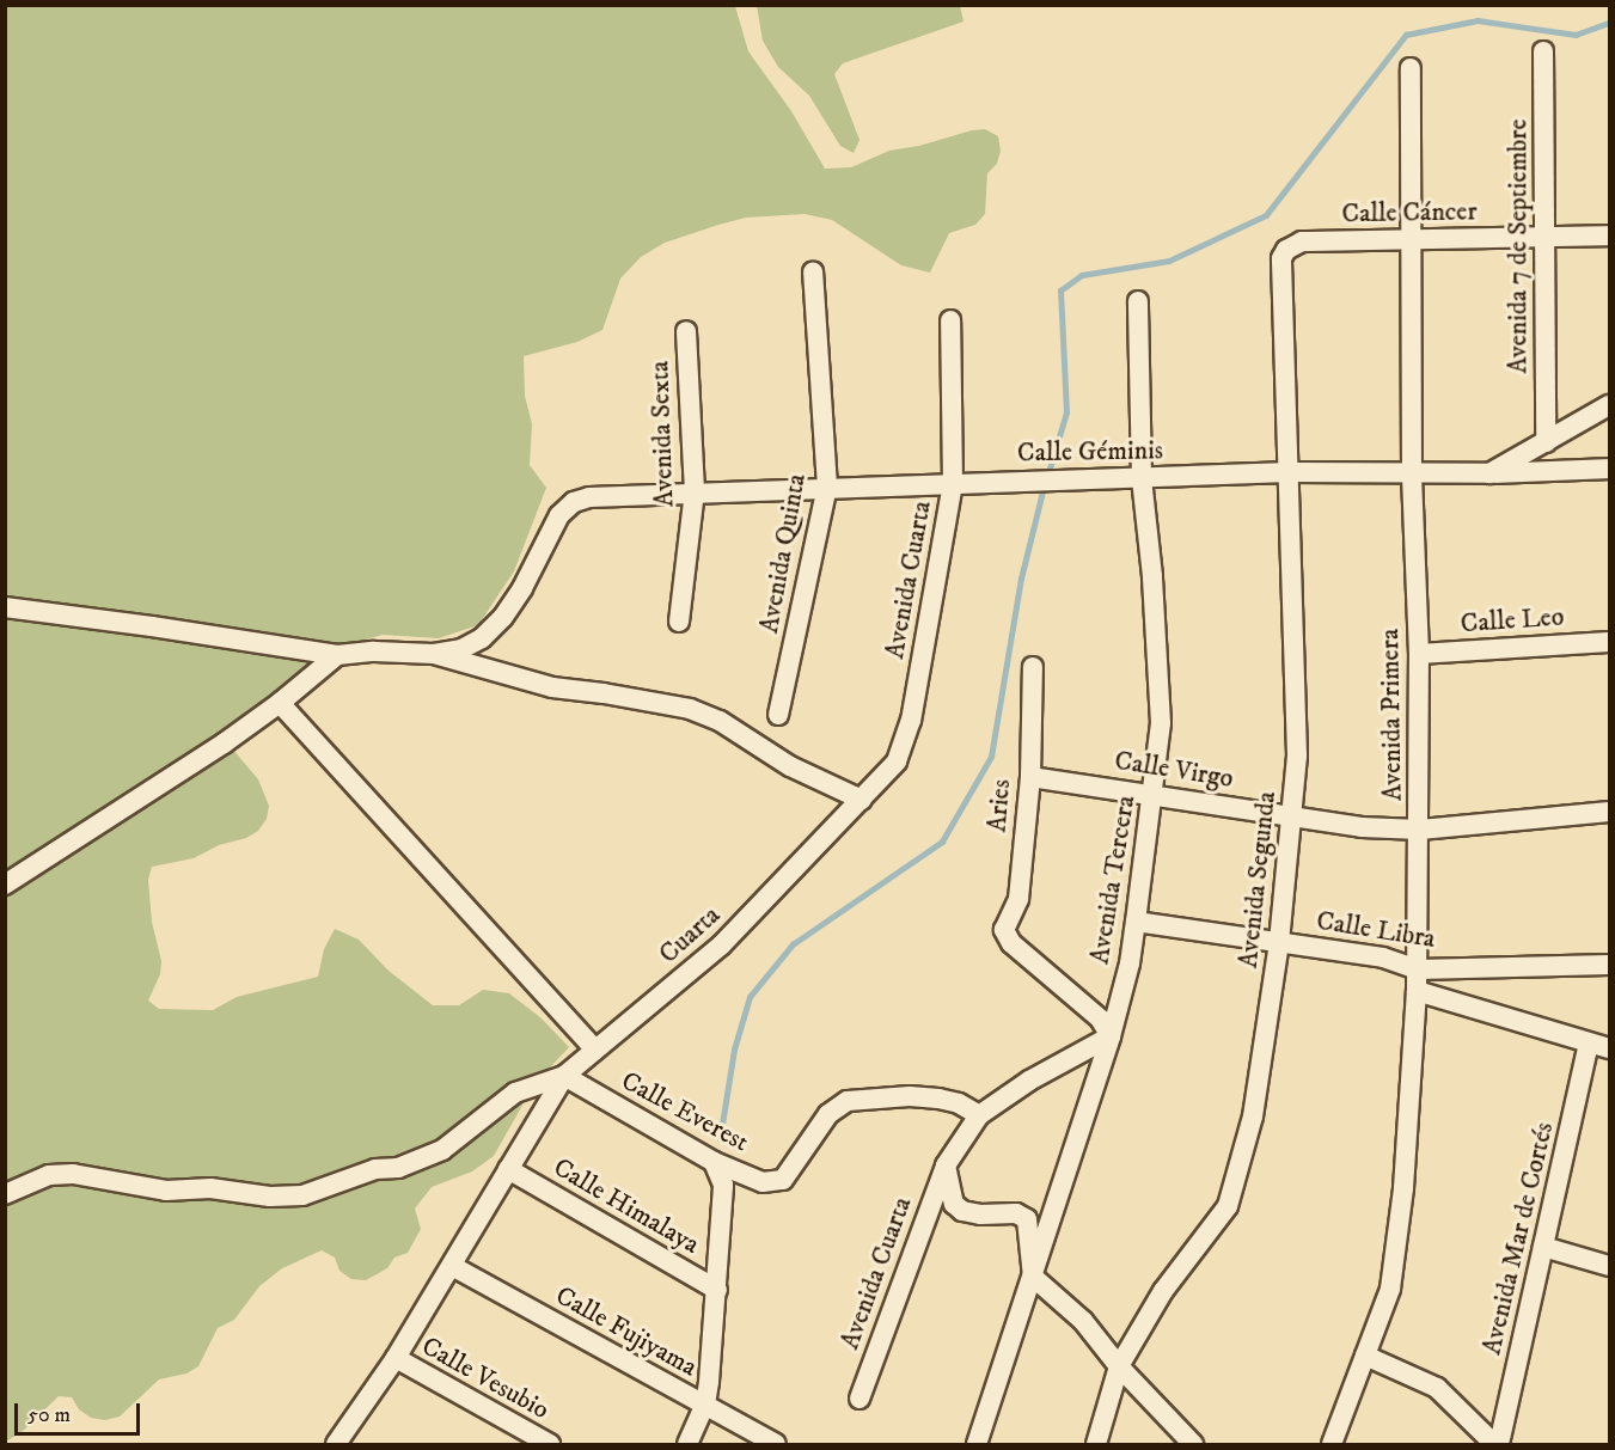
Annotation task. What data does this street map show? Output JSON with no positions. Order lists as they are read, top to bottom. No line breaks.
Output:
{"streets":{"street":["Calle Cáncer","Avenida 7 de Septiembre","Avenida Sexta","Calle Géminis","Avenida Quinta","Avenida Cuarta","Calle Leo","Avenida Primera","Calle Virgo","Aries","Avenida Tercera","Avenida Segunda","Calle Libra","Cuarta","Calle Everest","Calle Himalaya","Avenida Mar de Cortés","Calle Fujiyama","Calle Vesubio"]},"crossings":[["Calle Cáncer","Avenida 7 de Septiembre"],["Calle Cáncer","Avenida Primera"],["Calle Cáncer","Avenida Segunda"],["Avenida 7 de Septiembre","Calle Géminis"],["Avenida Sexta","Calle Géminis"],["Calle Géminis","Avenida Quinta"],["Calle Géminis","Avenida Cuarta"],["Calle Géminis","Avenida Primera"],["Calle Géminis","Avenida Tercera"],["Calle Géminis","Avenida Segunda"],["Avenida Cuarta","Cuarta"],["Avenida Cuarta","Calle Everest"],["Calle Leo","Avenida Primera"],["Avenida Primera","Calle Virgo"],["Avenida Primera","Calle Libra"],["Calle Virgo","Aries"],["Calle Virgo","Avenida Tercera"],["Calle Virgo","Avenida Segunda"],["Aries","Avenida Tercera"],["Avenida Tercera","Calle Libra"],["Avenida Segunda","Calle Libra"],["Cuarta","Calle Everest"]],"scale_bar":"50 m"}
